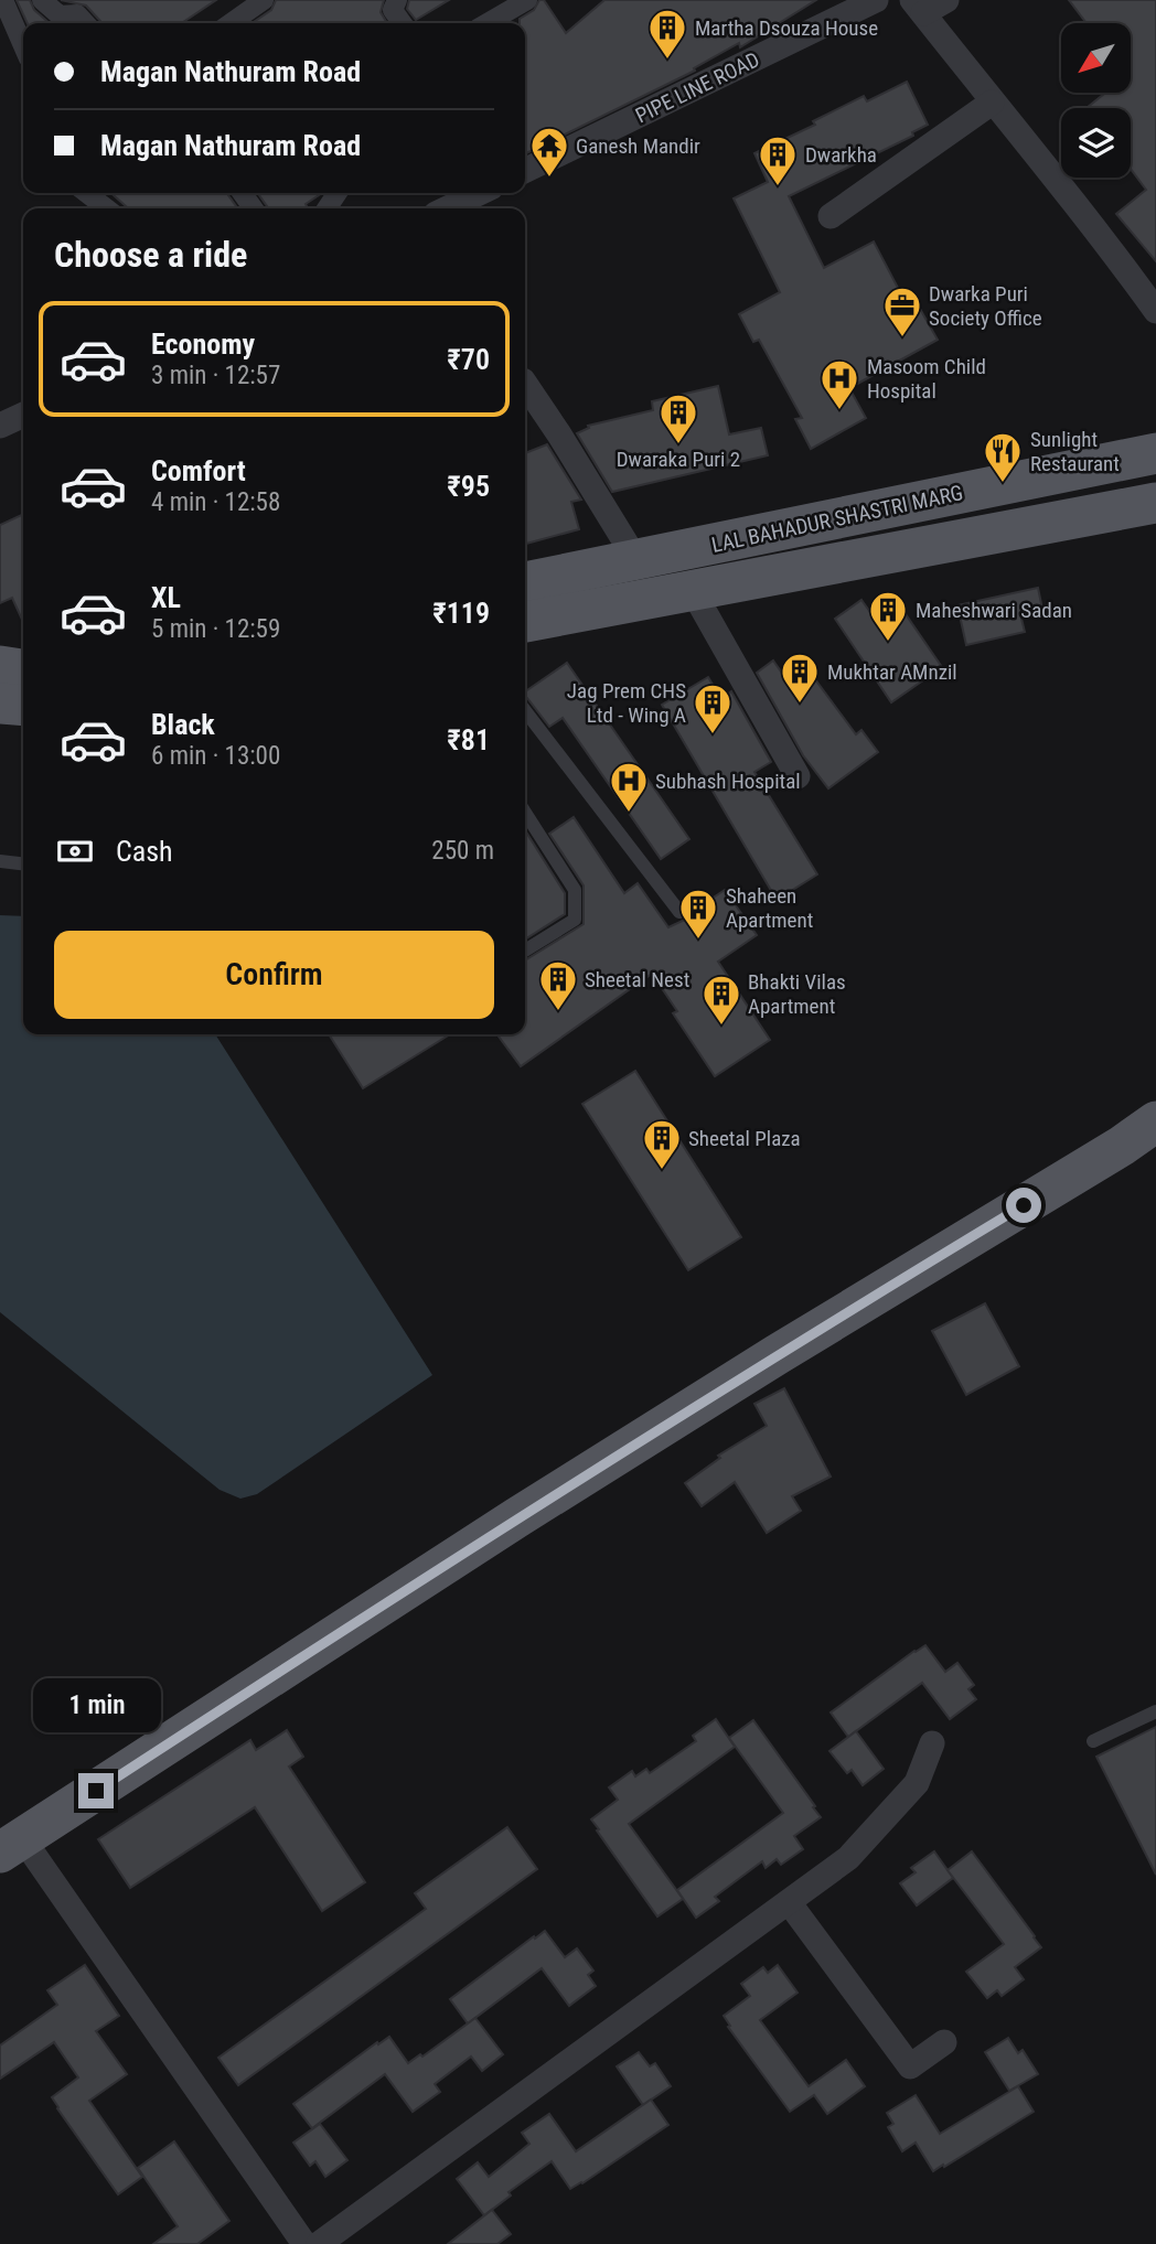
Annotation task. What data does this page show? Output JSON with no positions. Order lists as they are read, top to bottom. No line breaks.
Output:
{"streets":{"main road":["LAL BAHADUR SHASTRI MARG"],"street":["PIPE LINE ROAD"]},"places":{"building":["Martha Dsouza House","Dwarkha","Dwaraka Puri 2","Maheshwari Sadan","Mukhtar AMnzil","Jag Prem CHS Ltd - Wing A","Shaheen Apartment","Sheetal Nest","Bhakti Vilas Apartment","Sheetal Plaza"],"temple":["Ganesh Mandir"],"office":["Dwarka Puri Society Office"],"hospital":["Masoom Child Hospital","Subhash Hospital"],"restaurant":["Sunlight Restaurant"]},"north":"bottom left","page":{"banner":["Magan Nathuram Road","Magan Nathuram Road"],"heading":"Choose a ride","list":[{"name":"Economy","note":"3 min · 12:57","value":"₹70"},{"name":"Comfort","note":"4 min · 12:58","value":"₹95"},{"name":"XL","note":"5 min · 12:59","value":"₹119"},{"name":"Black","note":"6 min · 13:00","value":"₹81"}],"pay":["Cash","250 m"],"buttons":"Confirm","bubble":"1 min"}}
